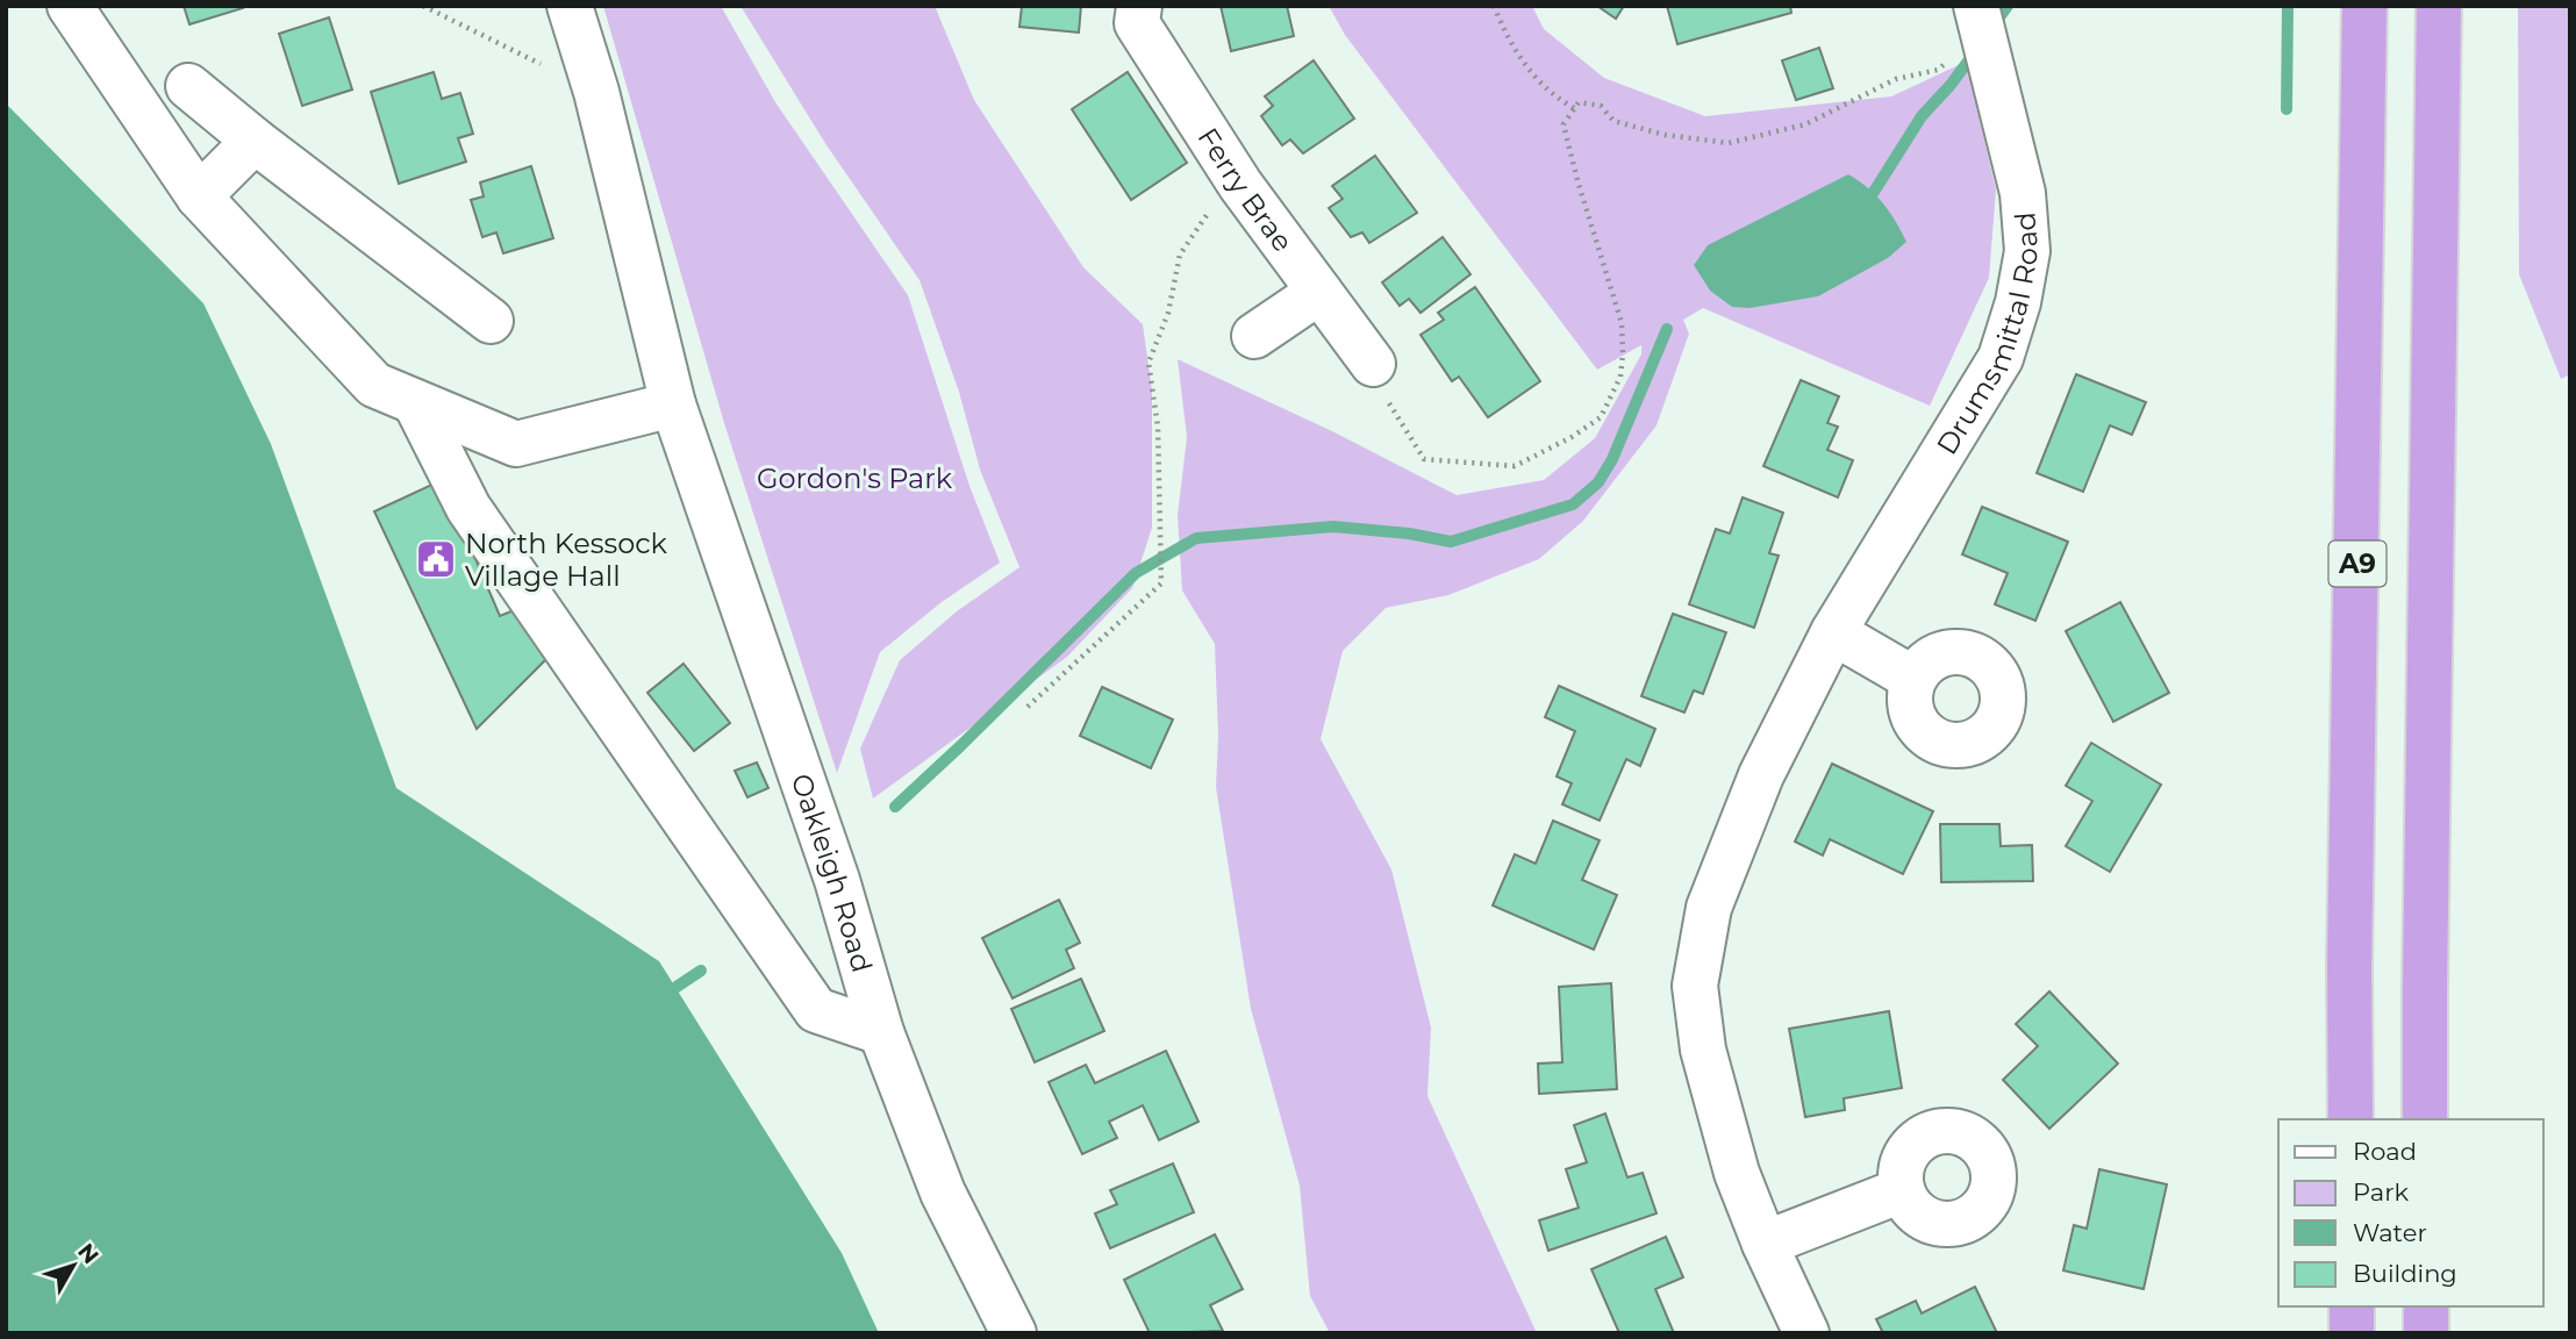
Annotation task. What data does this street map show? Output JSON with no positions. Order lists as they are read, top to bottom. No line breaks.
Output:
{"streets":{"highway":["A9"],"street":["Ferry Brae","Drumsmittal Road","Oakleigh Road"]},"parks":["Gordon's Park"],"places":{"public building":["North Kessock Village Hall"]},"legend":["Road","Park","Water","Building"],"north":"top right"}
